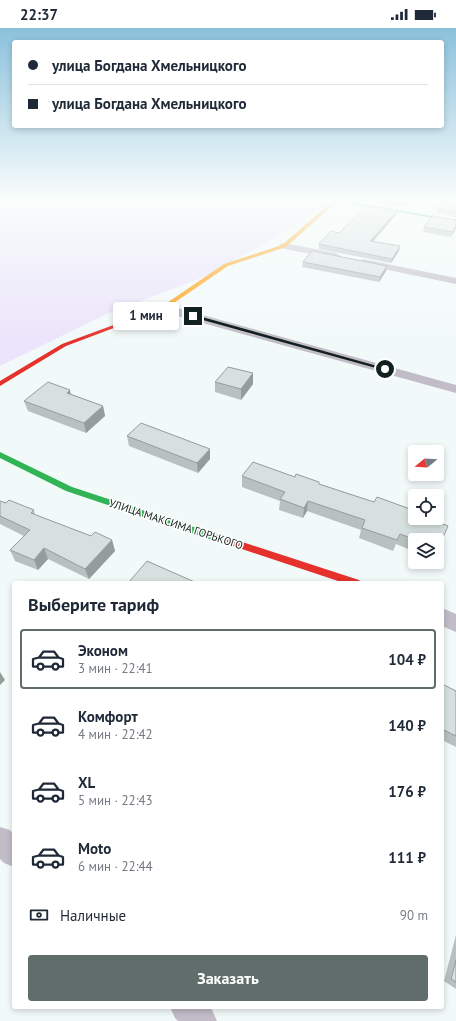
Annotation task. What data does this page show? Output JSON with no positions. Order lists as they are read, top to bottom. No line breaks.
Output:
{"streets":{"street":["УЛИЦА МАКСИМА ГОРЬКОГО"]},"north":"left","page":{"status":"22:37","banner":["улица Богдана Хмельницкого","улица Богдана Хмельницкого"],"bubble":"1 мин","heading":"Выберите тариф","list":[{"name":"Эконом","note":"3 мин · 22:41","value":"104 ₽"},{"name":"Комфорт","note":"4 мин · 22:42","value":"140 ₽"},{"name":"XL","note":"5 мин · 22:43","value":"176 ₽"},{"name":"Moto","note":"6 мин · 22:44","value":"111 ₽"}],"pay":["Наличные","90 m"],"buttons":"Заказать"}}
